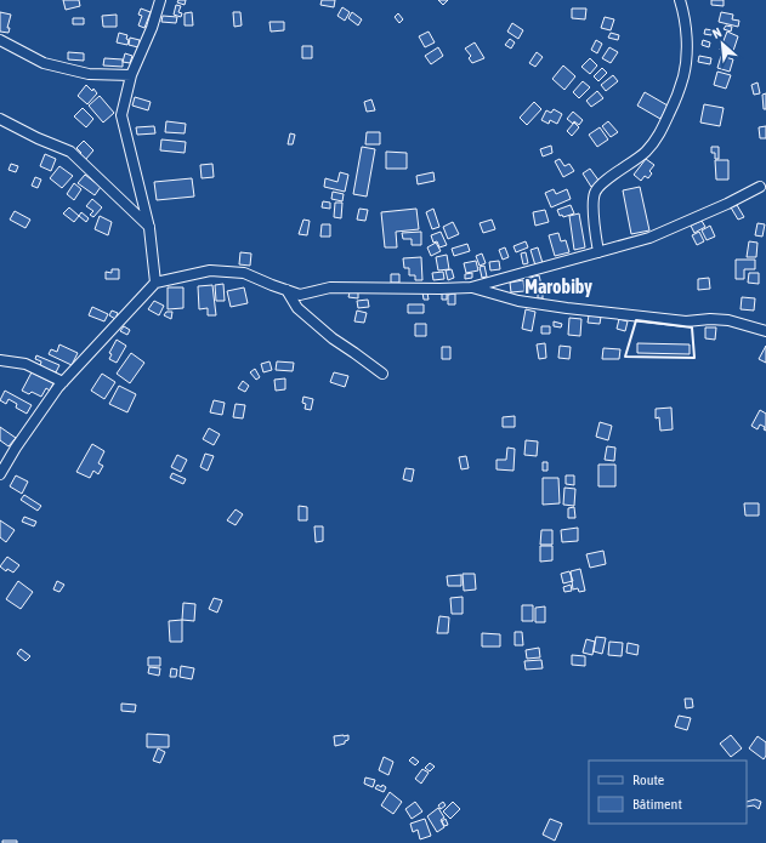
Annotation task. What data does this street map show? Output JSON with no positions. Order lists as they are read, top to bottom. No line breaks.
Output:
{"districts":["Marobiby"],"legend":["Route","Bâtiment"],"north":"top left"}
